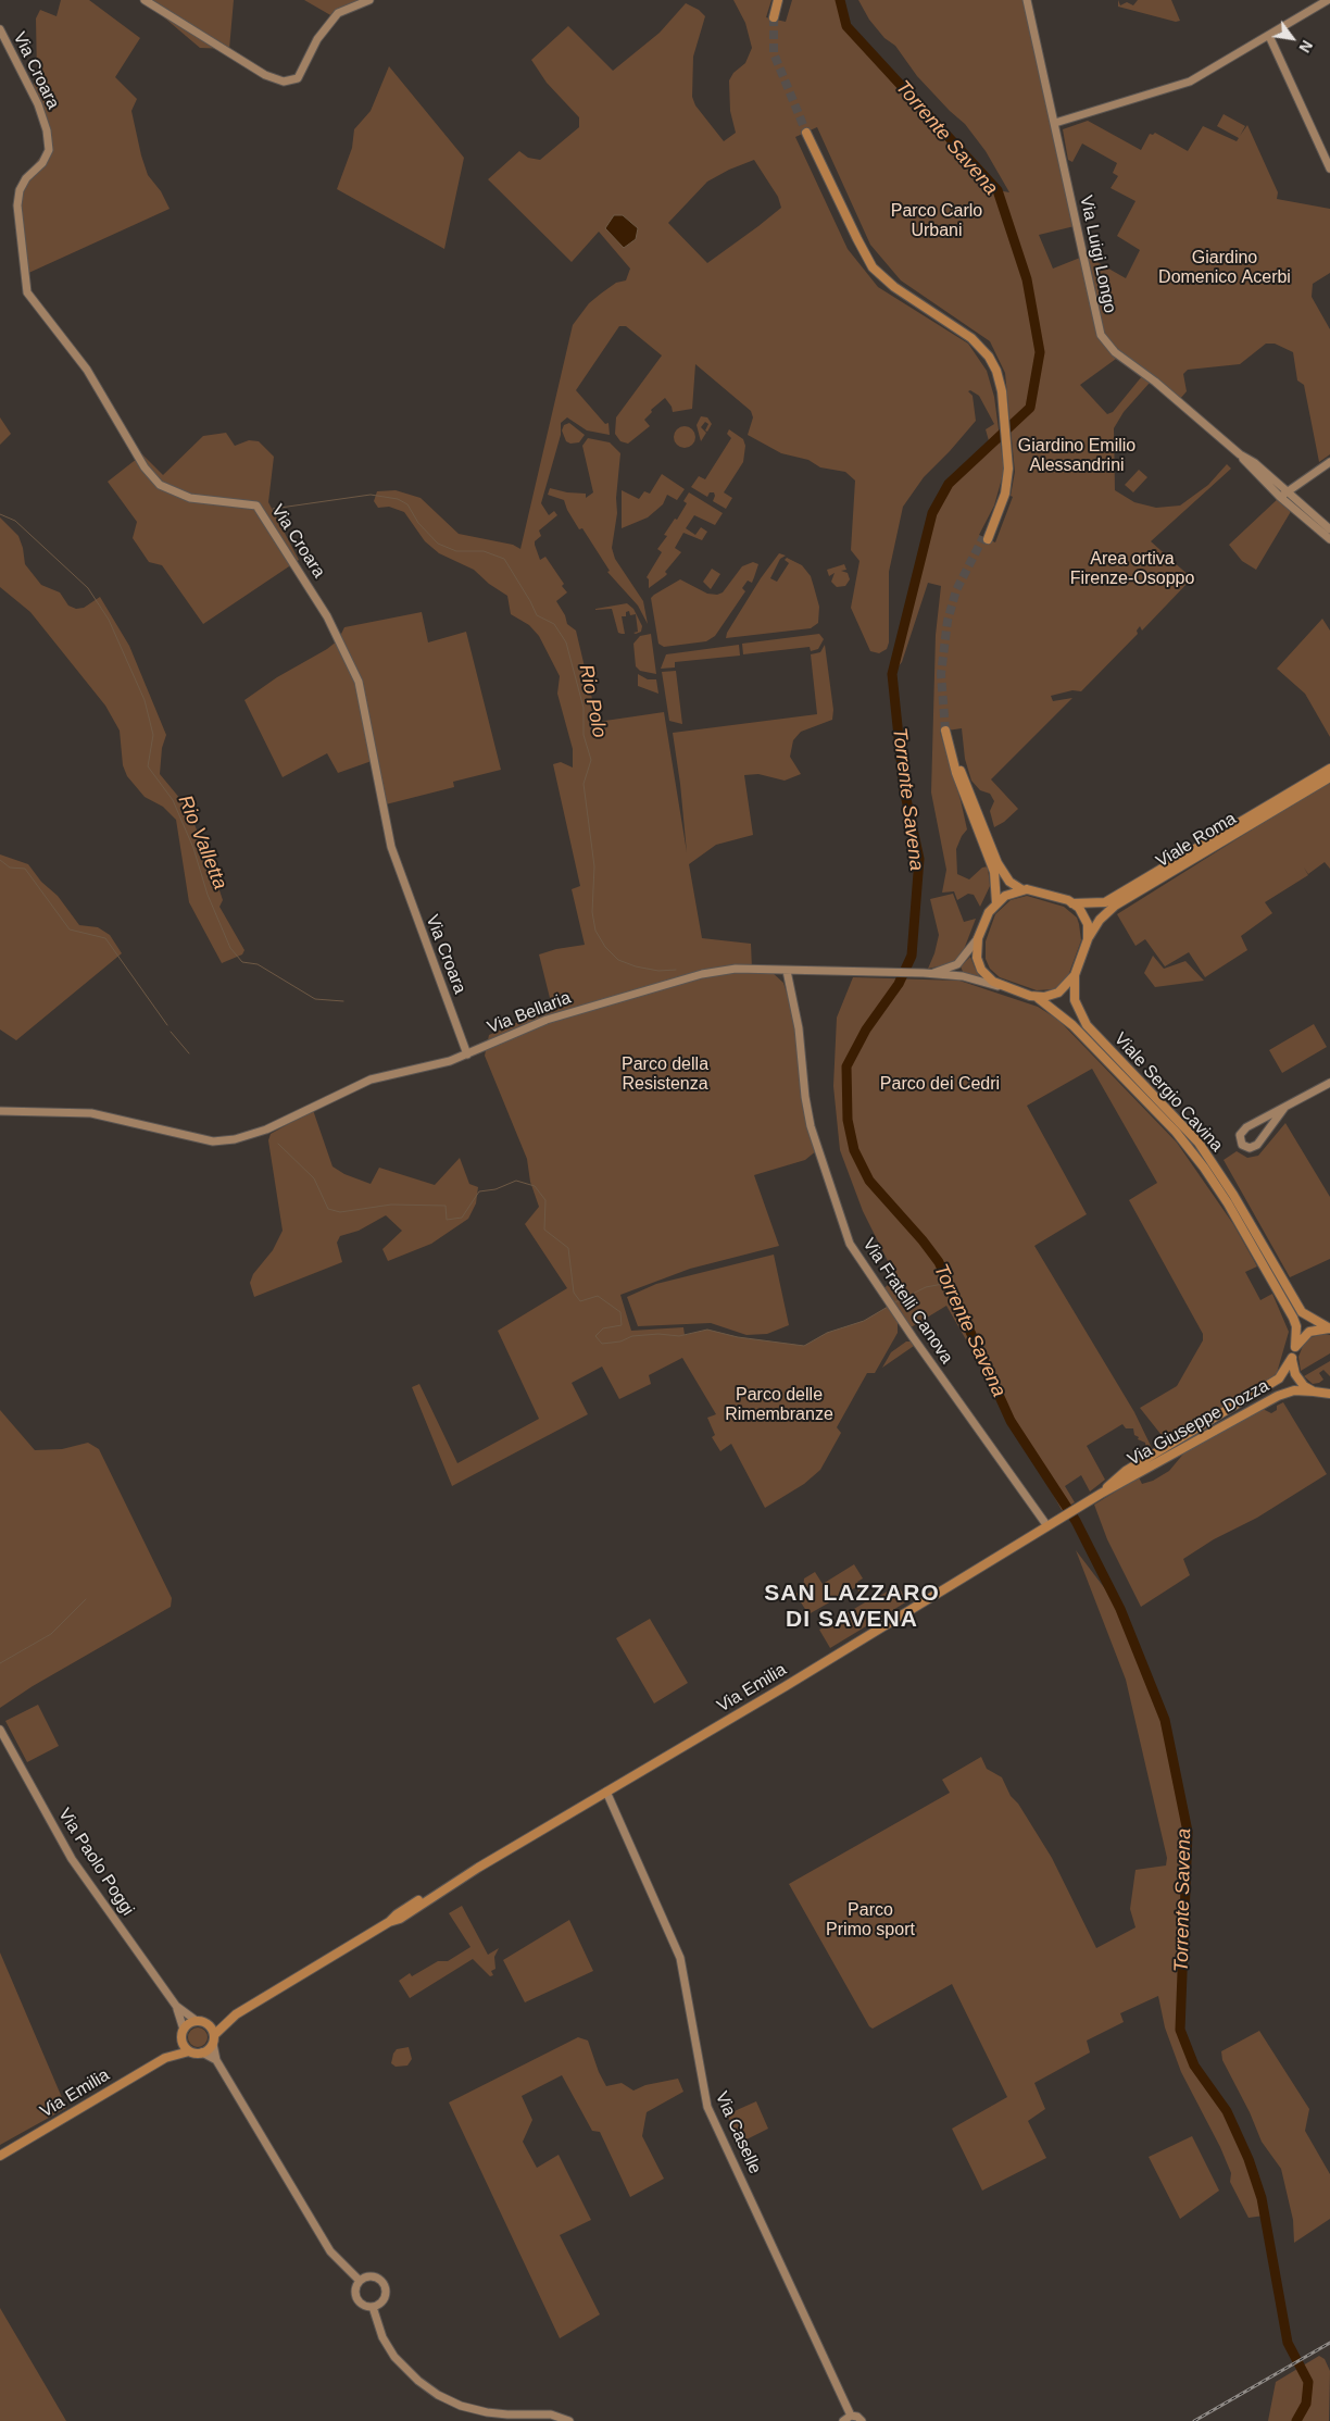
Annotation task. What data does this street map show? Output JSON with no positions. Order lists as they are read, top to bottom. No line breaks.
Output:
{"streets":{"main road":["Viale Roma","Viale Sergio Cavina","Via Giuseppe Dozza","Via Emilia"],"street":["Via Croara","Via Luigi Longo","Via Bellaria","Via Fratelli Canova","Via Paolo Poggi","Via Caselle"]},"crossings":[["Via Croara","Via Bellaria"],["Viale Roma","Viale Sergio Cavina"],["Via Bellaria","Via Fratelli Canova"],["Via Fratelli Canova","Via Emilia"],["Via Giuseppe Dozza","Via Emilia"],["Via Emilia","Via Paolo Poggi"],["Via Emilia","Via Caselle"]],"districts":["SAN LAZZARO DI SAVENA"],"water":["Torrente Savena","Rio Polo","Rio Valletta"],"parks":["Parco Carlo Urbani","Giardino Domenico Acerbi","Giardino Emilio Alessandrini","Area ortiva Firenze-Osoppo","Parco della Resistenza","Parco dei Cedri","Parco delle Rimembranze","Parco Primo sport"],"north":"bottom right"}
